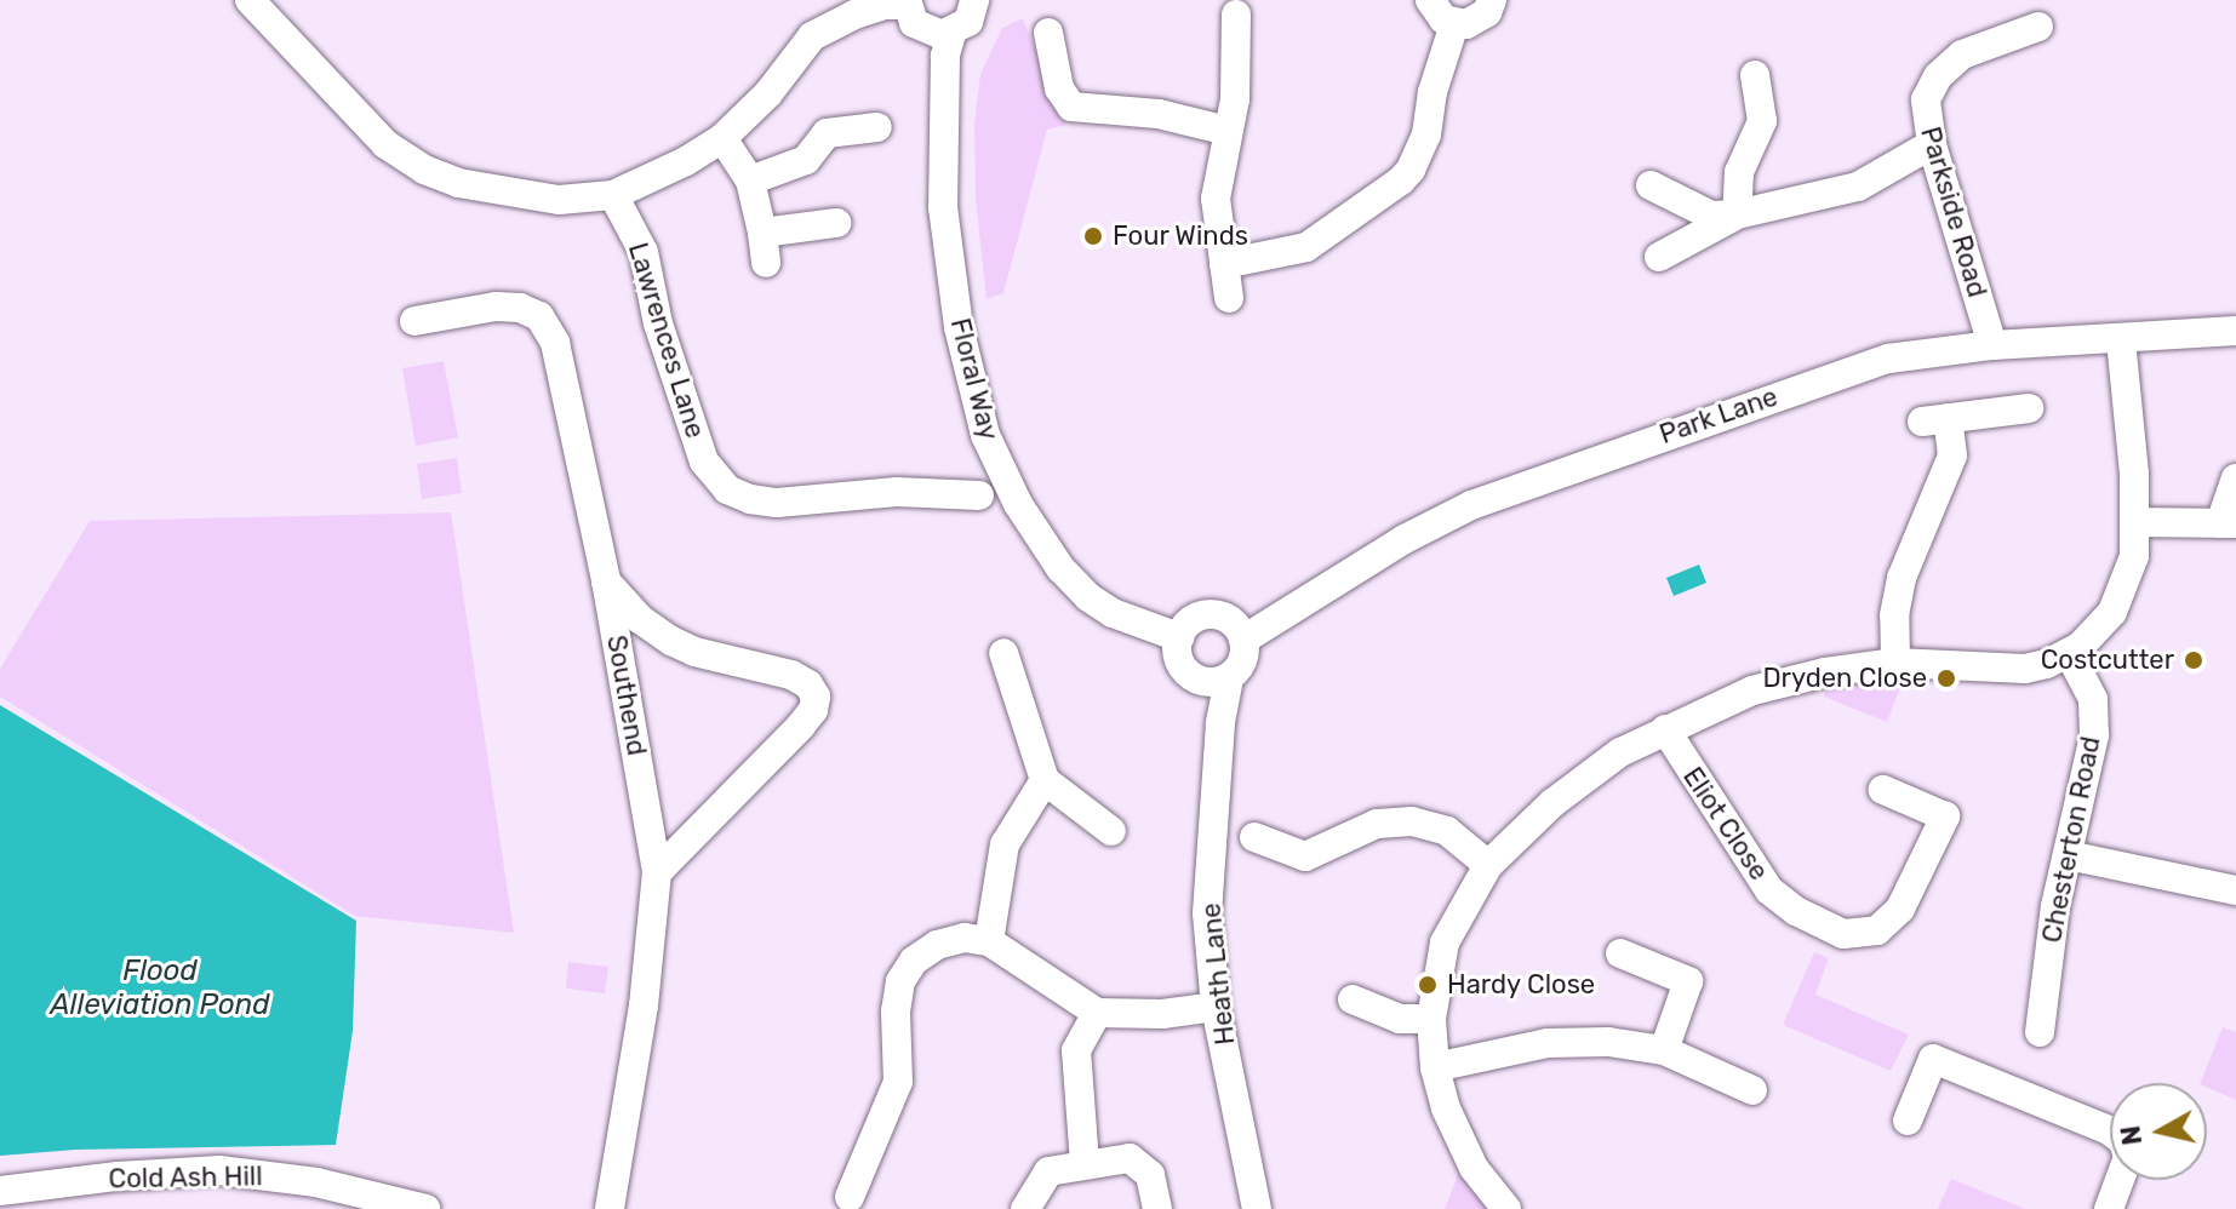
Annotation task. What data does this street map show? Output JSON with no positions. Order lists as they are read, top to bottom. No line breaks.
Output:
{"streets":{"street":["Parkside Road","Lawrences Lane","Floral Way","Park Lane","Southend","Eliot Close","Chesterton Road","Heath Lane","Cold Ash Hill"]},"crossings":[["Parkside Road","Park Lane"],["Floral Way","Park Lane"],["Floral Way","Heath Lane"],["Park Lane","Heath Lane"]],"water":["Flood Alleviation Pond"],"places":["Four Winds","Costcutter","Dryden Close","Hardy Close"],"north":"left"}
